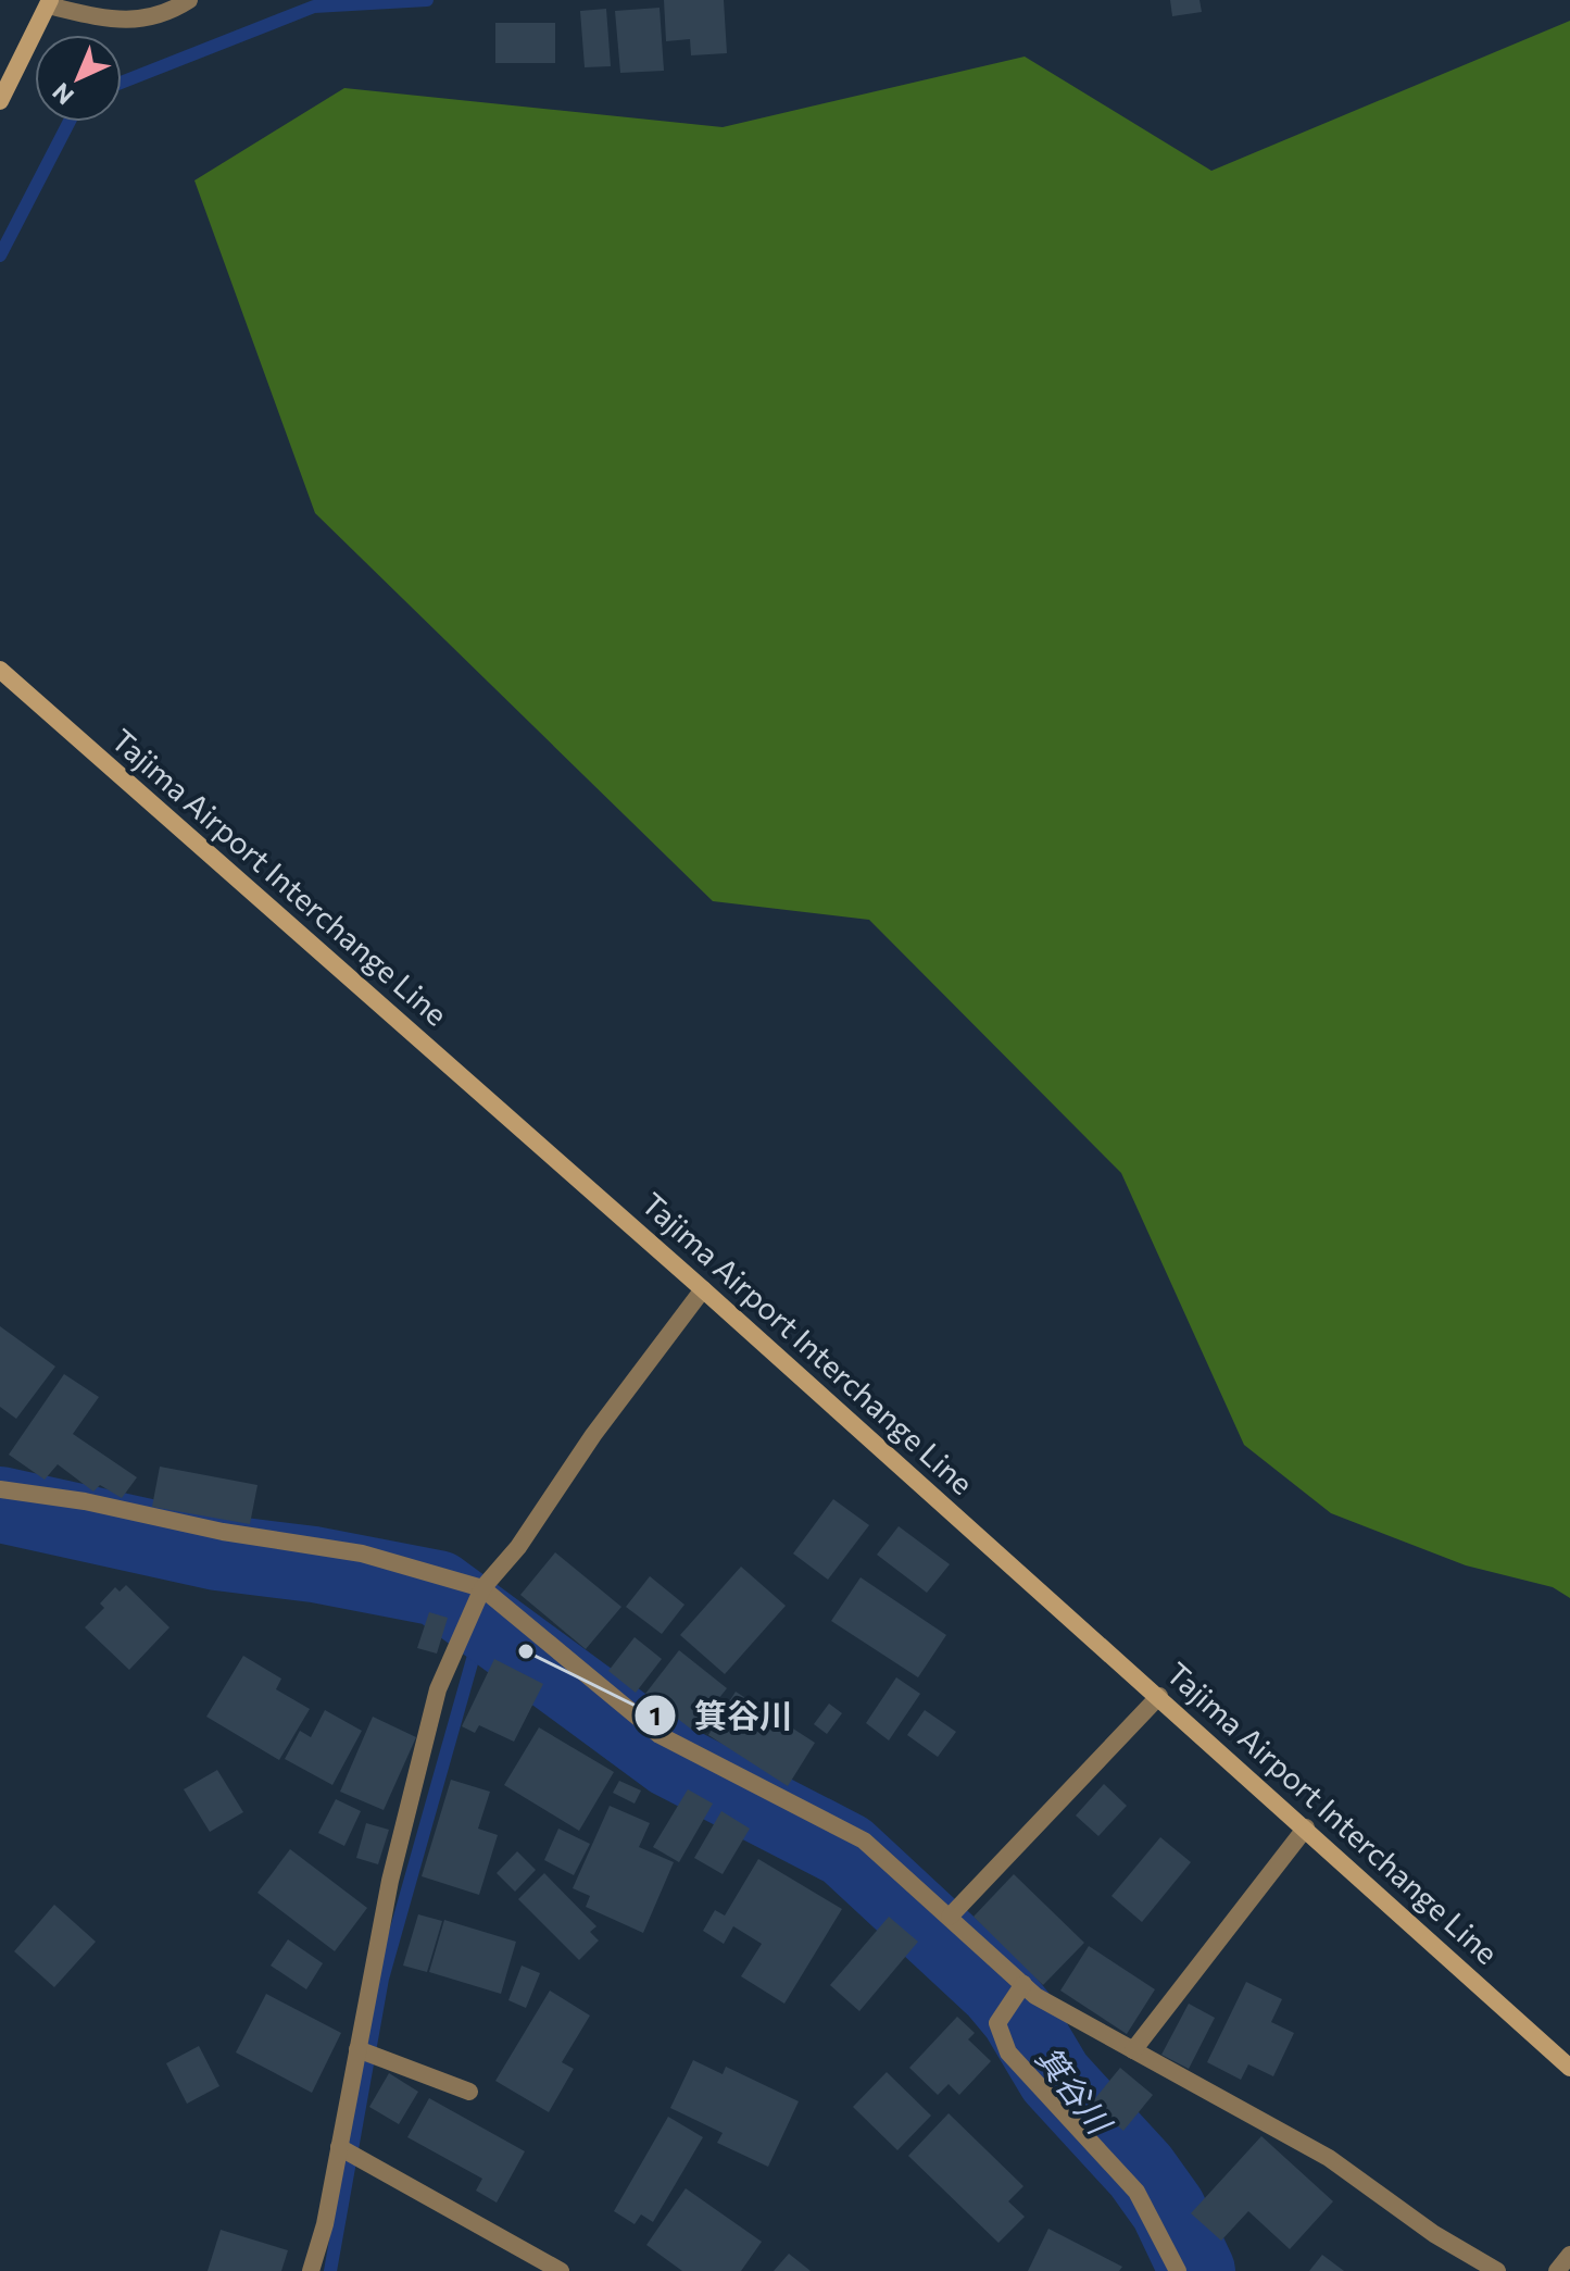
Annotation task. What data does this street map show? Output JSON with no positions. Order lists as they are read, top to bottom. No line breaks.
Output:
{"streets":{"main road":["Tajima Airport Interchange Line"]},"water":["箕谷川"],"places":["箕谷川"],"north":"bottom left"}
